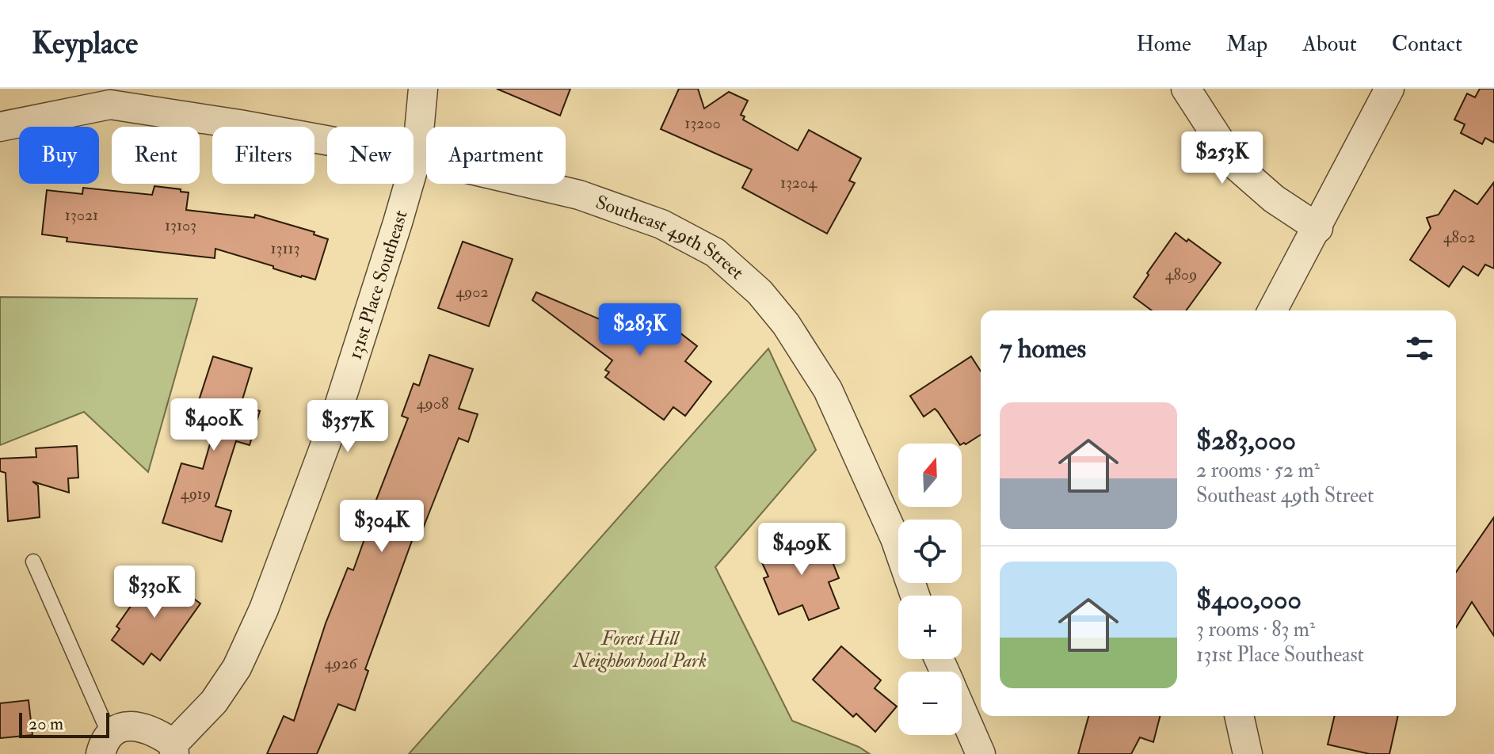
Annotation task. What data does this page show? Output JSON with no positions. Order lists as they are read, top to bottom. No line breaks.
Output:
{"streets":{"street":["Southeast 49th Street","131st Place Southeast"]},"crossings":[["Southeast 49th Street","131st Place Southeast"]],"parks":["Forest Hill Neighborhood Park"],"house_numbers":["13200","13204","13021","13103","4802","13113","4809","4902","4908","4919","4926"],"scale_bar":"20 m","north":"top","page":{"header":"Keyplace","nav":["Home","Map","About","Contact"],"chip":["Buy","Rent","Filters","New","Apartment"],"price":["$253K","$283K","$400K","$357K","$304K","$409K","$330K"],"heading":"7 homes","list":[{"name":"$283,000","note":"2 rooms · 52 m² · Southeast 49th Street"},{"name":"$400,000","note":"3 rooms · 83 m² · 131st Place Southeast"}],"map_buttons":["+","−"],"scale":"20 m"}}
